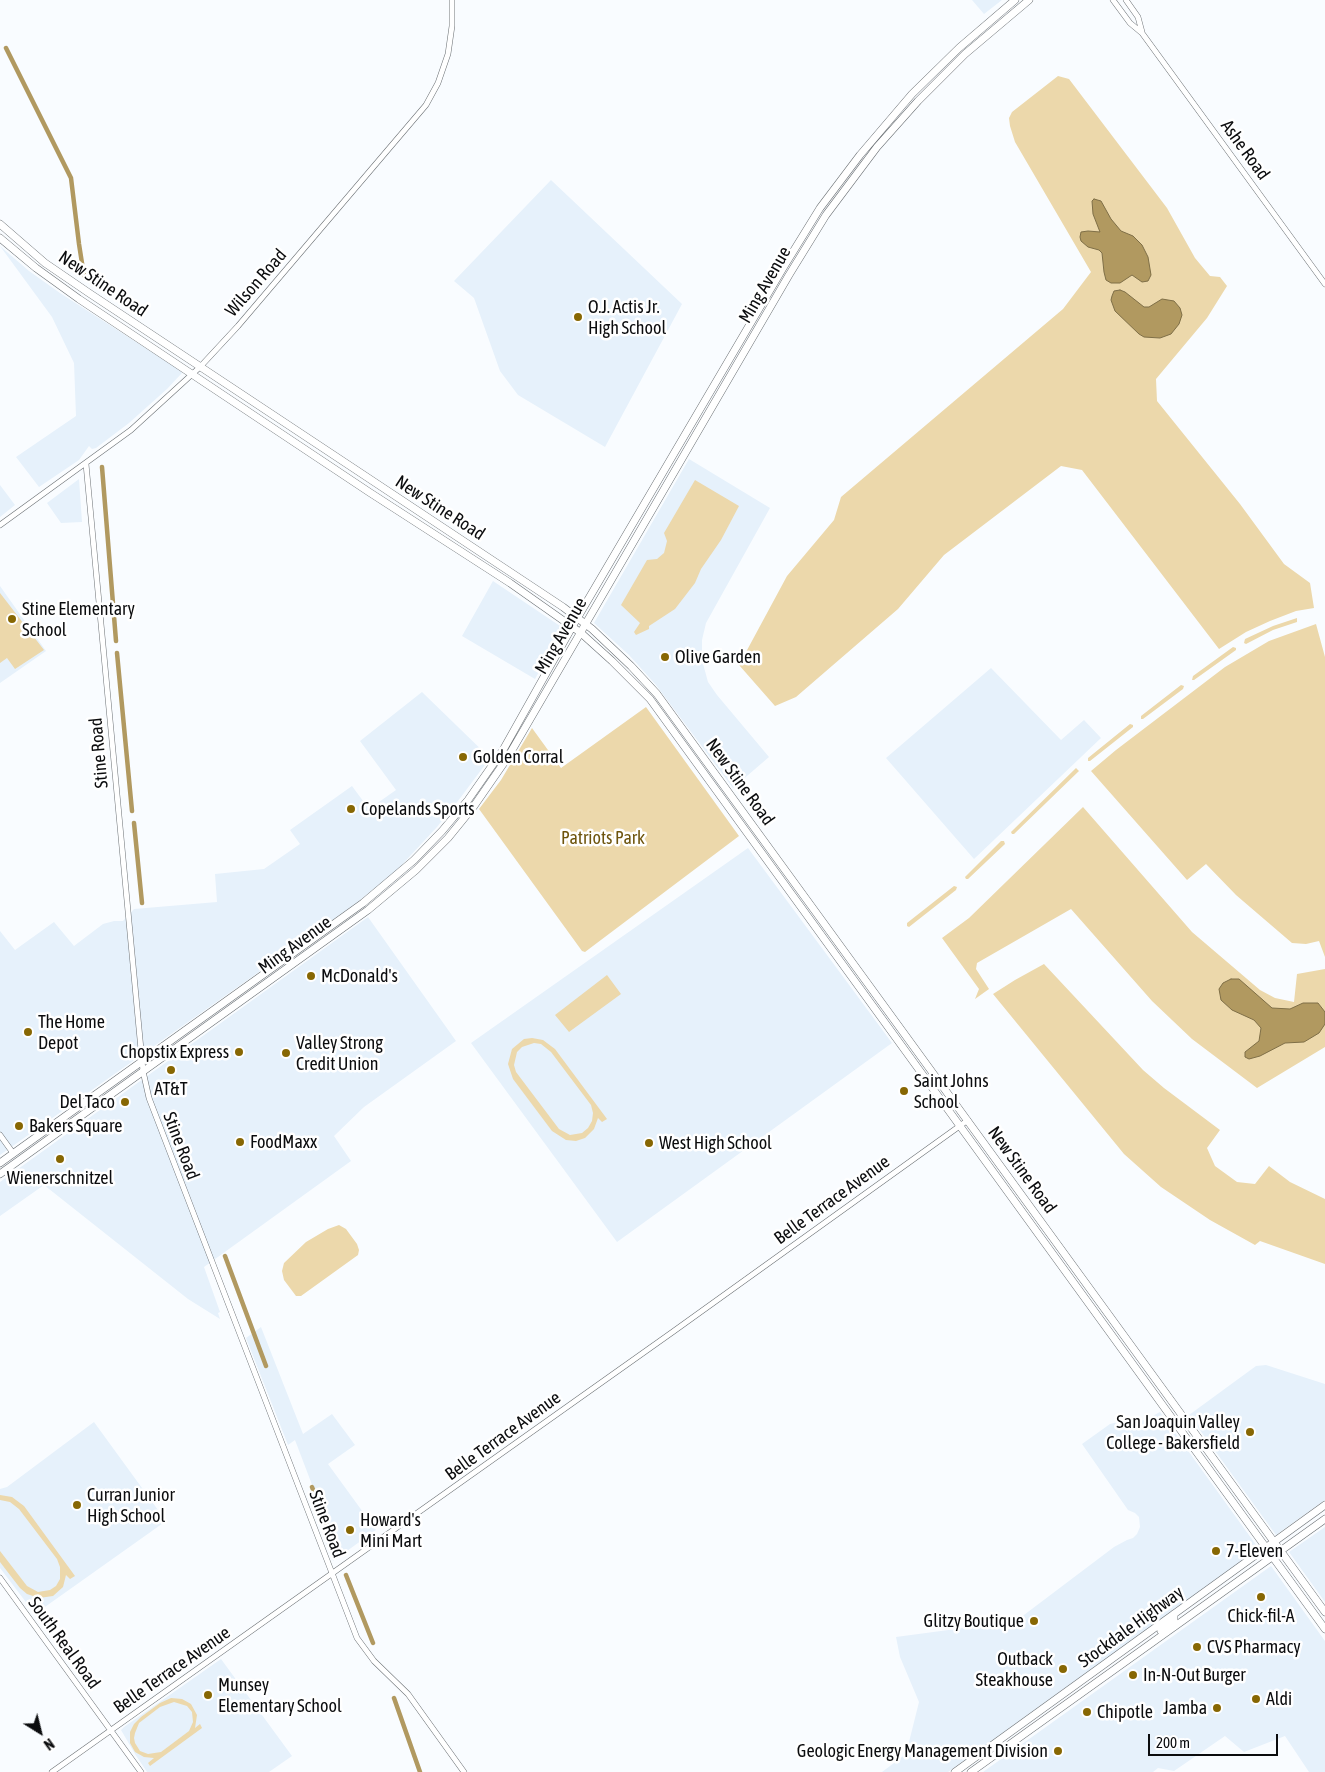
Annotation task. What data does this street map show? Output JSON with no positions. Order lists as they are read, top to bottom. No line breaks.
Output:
{"streets":{"main road":["New Stine Road","Ming Avenue","Stockdale Highway"],"street":["Ashe Road","Wilson Road","Stine Road","Belle Terrace Avenue","South Real Road"]},"crossings":[["Wilson Road","New Stine Road"],["Wilson Road","Stine Road"],["New Stine Road","Ming Avenue"],["New Stine Road","Belle Terrace Avenue"],["New Stine Road","Stockdale Highway"],["Ming Avenue","Stine Road"],["Stine Road","Belle Terrace Avenue"],["Belle Terrace Avenue","South Real Road"]],"parks":["Patriots Park"],"places":["O.J. Actis Jr. High School","Stine Elementary School","Olive Garden","Golden Corral","Copelands Sports","McDonald's","The Home Depot","Chopstix Express","Valley Strong Credit Union","AT&T","Saint Johns School","Del Taco","Bakers Square","FoodMaxx","West High School","Wienerschnitzel","San Joaquin Valley College - Bakersfield","Curran Junior High School","Howard's Mini Mart","7-Eleven","Chick-fil-A","Glitzy Boutique","CVS Pharmacy","Outback Steakhouse","In-N-Out Burger","Munsey Elementary School","Aldi","Jamba","Chipotle","Geologic Energy Management Division"],"scale_bar":"200 m","north":"bottom right"}
